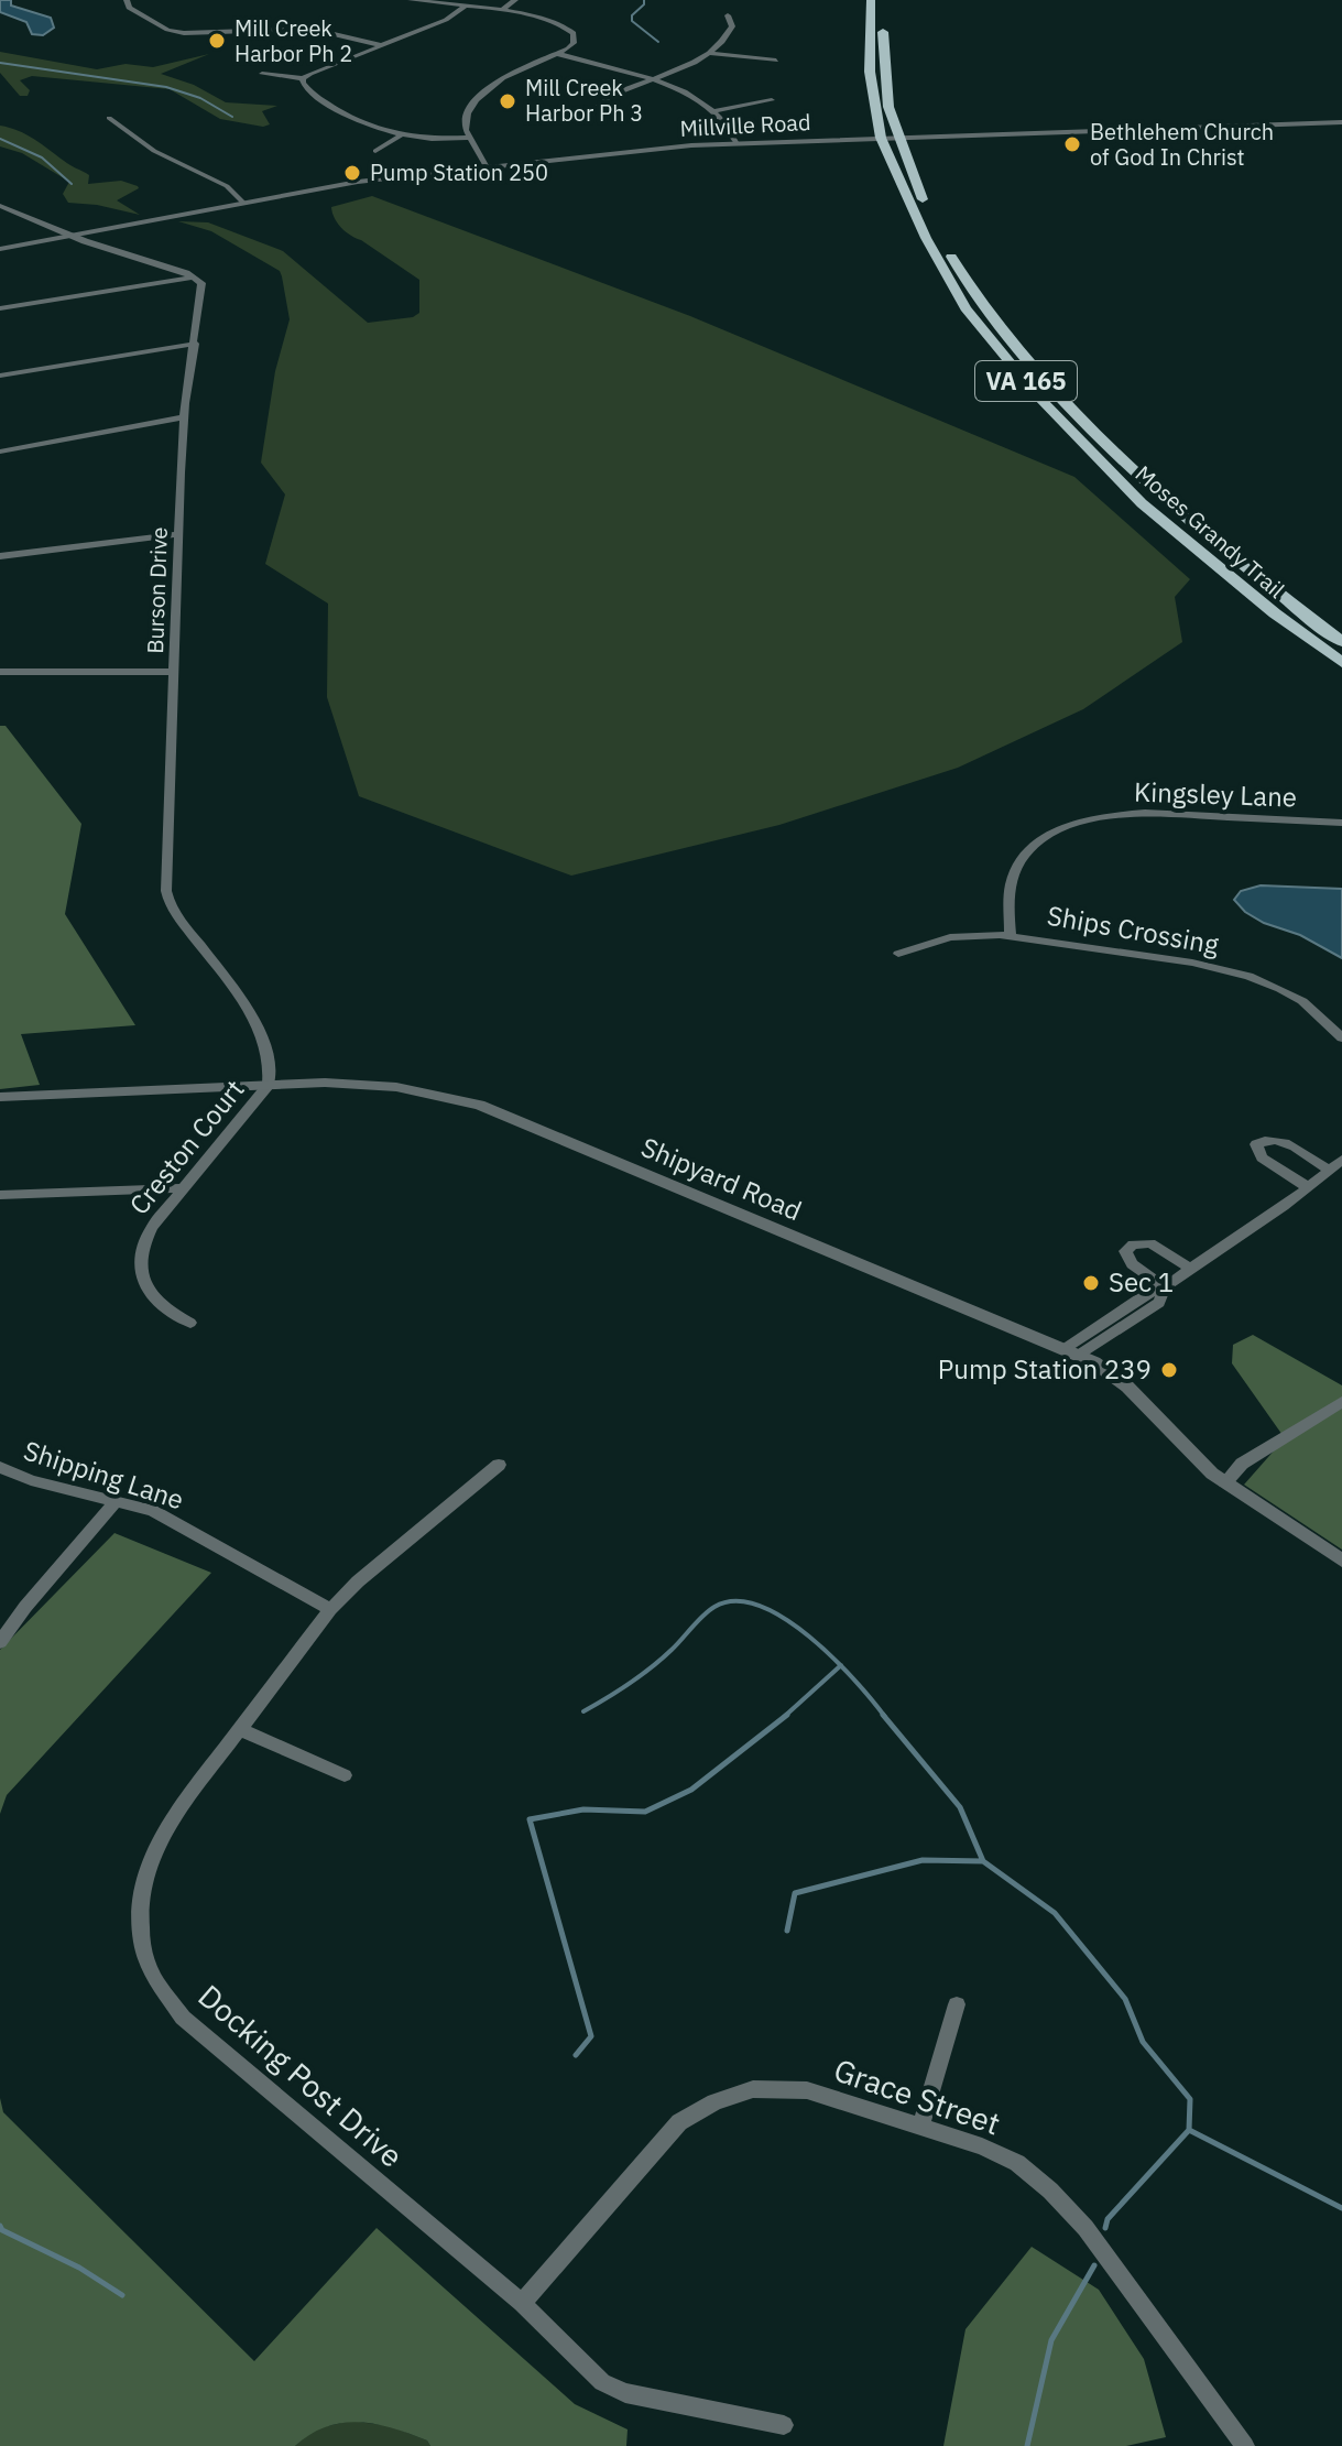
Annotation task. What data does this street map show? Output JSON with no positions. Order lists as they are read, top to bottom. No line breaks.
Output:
{"streets":{"main road":["VA 165","Moses Grandy Trail"],"street":["Millville Road","Burson Drive","Kingsley Lane","Ships Crossing","Creston Court","Shipyard Road","Shipping Lane","Docking Post Drive","Grace Street"]},"crossings":[["Millville Road","Moses Grandy Trail"],["Burson Drive","Creston Court"],["Burson Drive","Shipyard Road"],["Kingsley Lane","Ships Crossing"],["Creston Court","Shipyard Road"],["Shipping Lane","Docking Post Drive"],["Docking Post Drive","Grace Street"]],"places":["Mill Creek Harbor Ph 2","Mill Creek Harbor Ph 3","Bethlehem Church of God In Christ","Pump Station 250","Sec 1","Pump Station 239"]}
